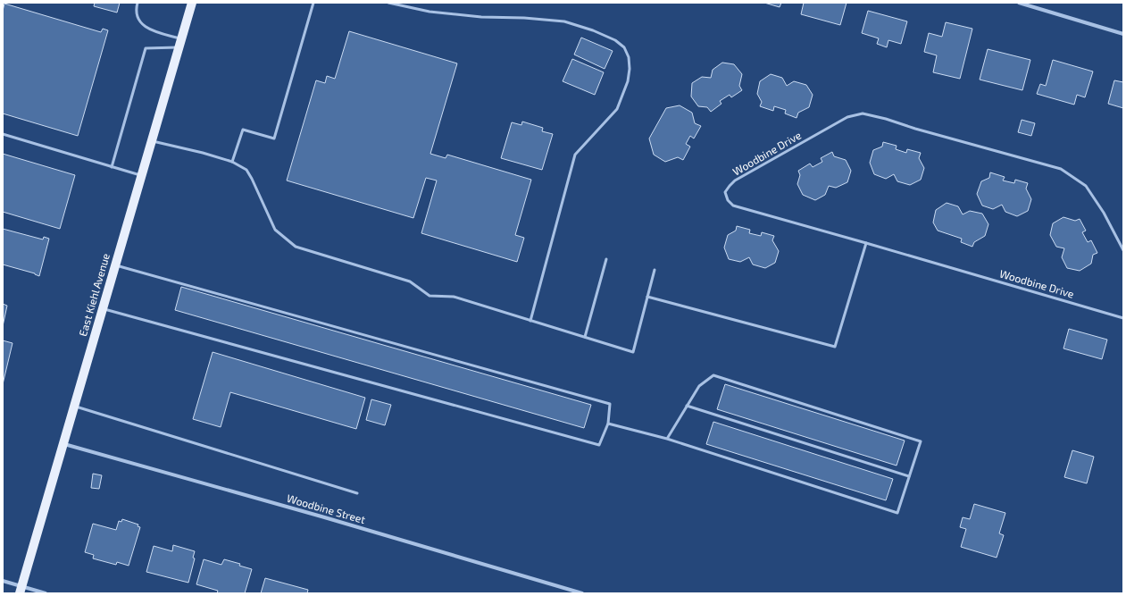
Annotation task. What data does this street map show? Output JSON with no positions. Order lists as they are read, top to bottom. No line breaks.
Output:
{"streets":{"main road":["East Kiehl Avenue"],"street":["Woodbine Street"],"lane":["Woodbine Drive"]},"crossings":[["East Kiehl Avenue","Woodbine Street"]]}
